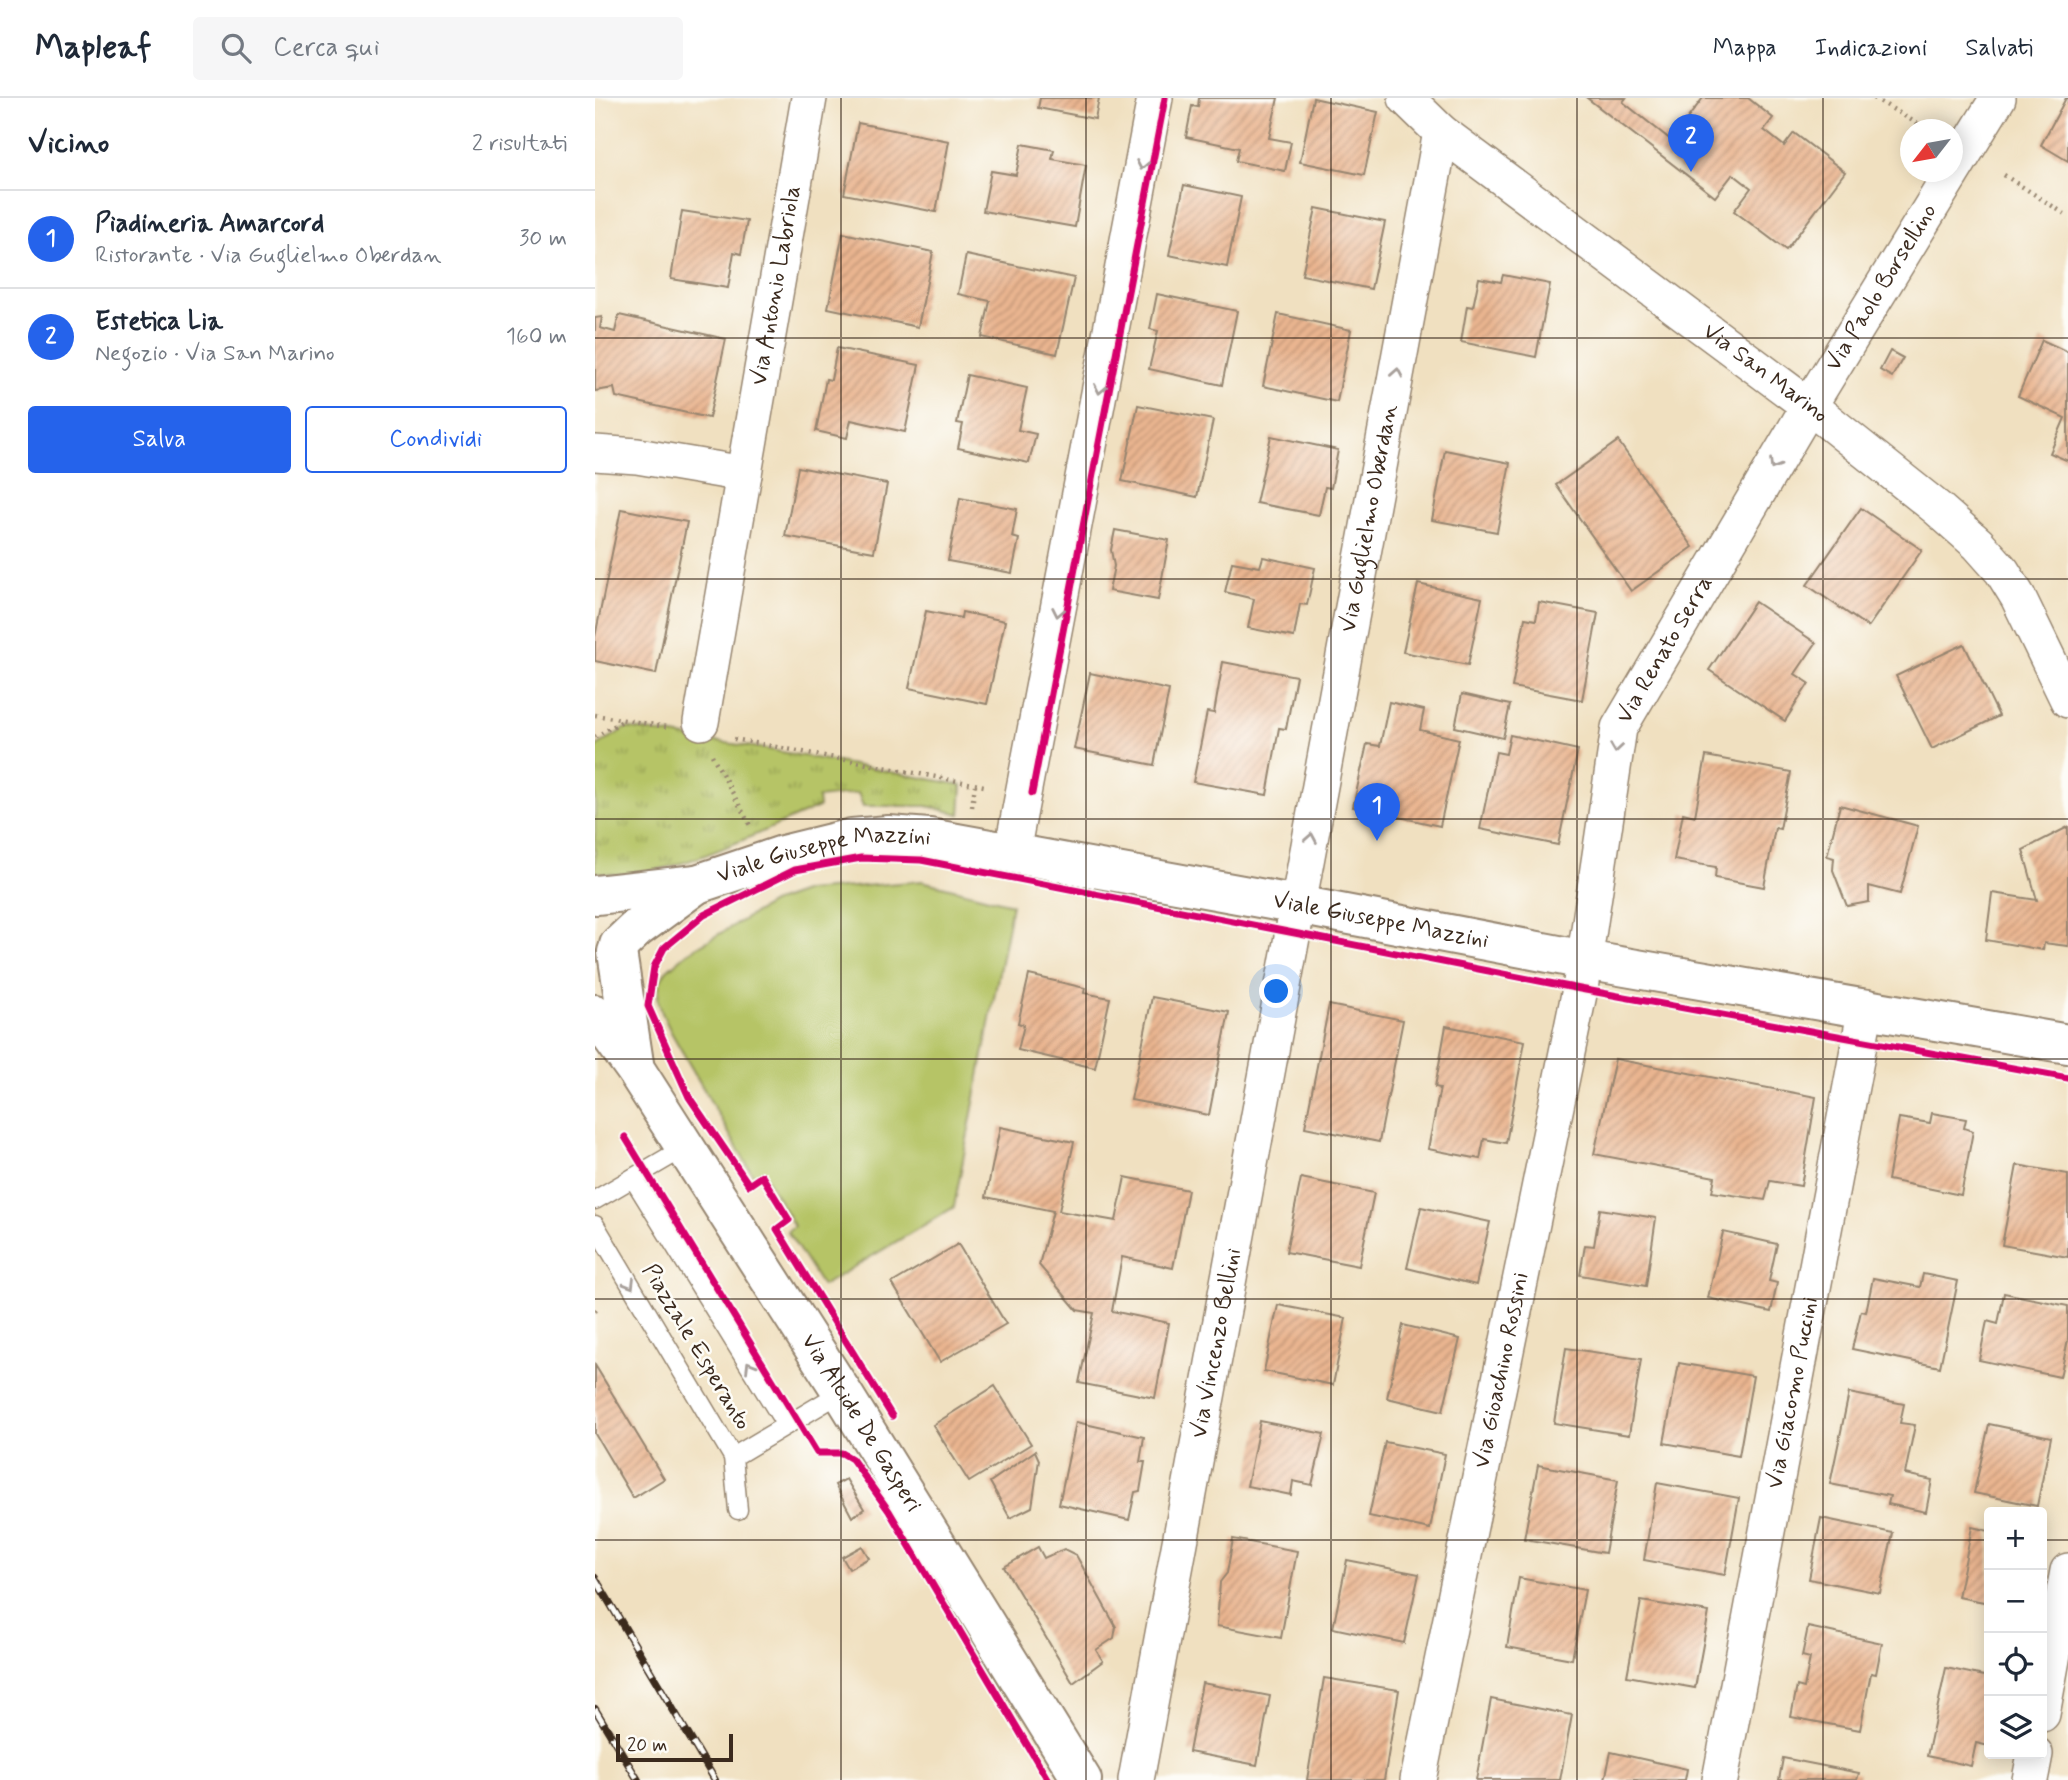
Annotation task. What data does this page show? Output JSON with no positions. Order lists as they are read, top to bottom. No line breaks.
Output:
{"streets":{"street":["Via Antonio Labriola","Via Paolo Borsellino","Via San Marino","Via Guglielmo Oberdan","Via Renato Serra","Viale Giuseppe Mazzini","Via Vincenzo Bellini","Via Gioachino Rossini","Via Giacomo Puccini","Via Alcide De Gasperi"],"lane":["Piazzale Esperanto"]},"crossings":[["Via Paolo Borsellino","Via San Marino"],["Via Paolo Borsellino","Via Renato Serra"],["Via San Marino","Via Guglielmo Oberdan"],["Via San Marino","Via Renato Serra"],["Via Guglielmo Oberdan","Viale Giuseppe Mazzini"],["Via Guglielmo Oberdan","Via Vincenzo Bellini"],["Via Renato Serra","Viale Giuseppe Mazzini"],["Via Renato Serra","Via Gioachino Rossini"],["Viale Giuseppe Mazzini","Via Vincenzo Bellini"],["Viale Giuseppe Mazzini","Via Gioachino Rossini"],["Viale Giuseppe Mazzini","Via Giacomo Puccini"],["Viale Giuseppe Mazzini","Via Alcide De Gasperi"],["Piazzale Esperanto","Via Alcide De Gasperi"]],"one_way":["Via Renato Serra"],"scale_bar":"20 m","north":"bottom left","page":{"header":"Mapleaf","search":"Cerca qui","nav":["Mappa","Indicazioni","Salvati"],"heading":["Vicino","2 risultati"],"pins":["2","1"],"list":[{"mark":"1","name":"Piadineria Amarcord","note":"Ristorante · Via Guglielmo Oberdan","value":"30 m"},{"mark":"2","name":"Estetica Lia","note":"Negozio · Via San Marino","value":"160 m"}],"buttons":["Salva","Condividi"],"map_buttons":["+","−"],"scale":"20 m"}}
